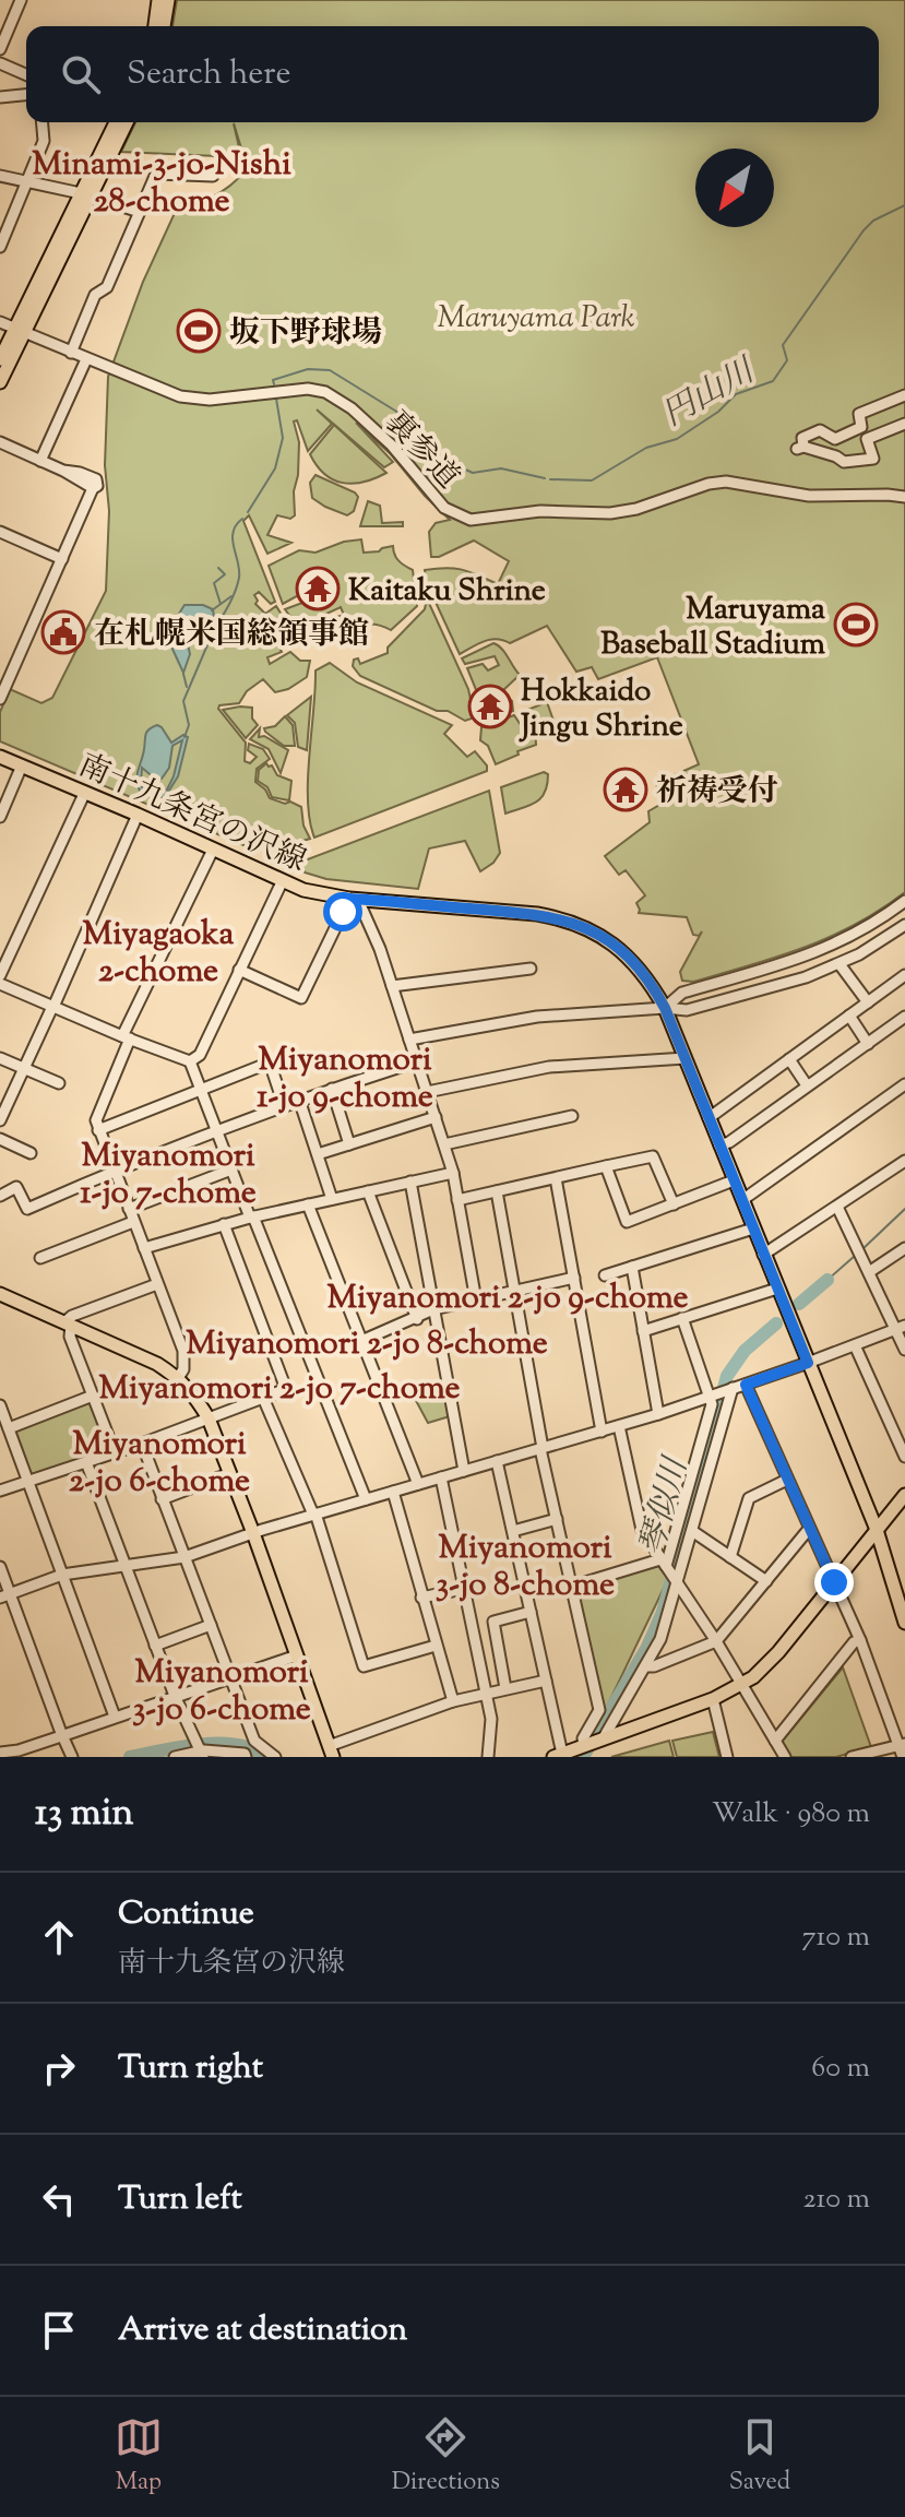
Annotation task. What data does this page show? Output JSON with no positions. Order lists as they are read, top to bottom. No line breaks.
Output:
{"streets":{"main road":["南十九条宮の沢線"],"street":["裏参道"]},"districts":["Minami-3-jo-Nishi 28-chome","Miyagaoka 2-chome","Miyanomori 1-jo 9-chome","Miyanomori 1-jo 7-chome","Miyanomori 2-jo 9-chome","Miyanomori 2-jo 8-chome","Miyanomori 2-jo 7-chome","Miyanomori 2-jo 6-chome","Miyanomori 3-jo 8-chome","Miyanomori 3-jo 6-chome"],"water":["円山川","琴似川"],"parks":["Maruyama Park"],"places":{"sports":["坂下野球場","Maruyama Baseball Stadium"],"temple":["Kaitaku Shrine","Hokkaido Jingu Shrine","祈祷受付"],"public building":["在札幌米国総領事館"]},"north":"bottom left","page":{"search":"Search here","heading":["13 min","Walk · 980 m"],"list":[["Continue","南十九条宮の沢線","710 m"],["Turn right","60 m"],["Turn left","210 m"],"Arrive at destination"],"nav":["Map","Directions","Saved"]}}
